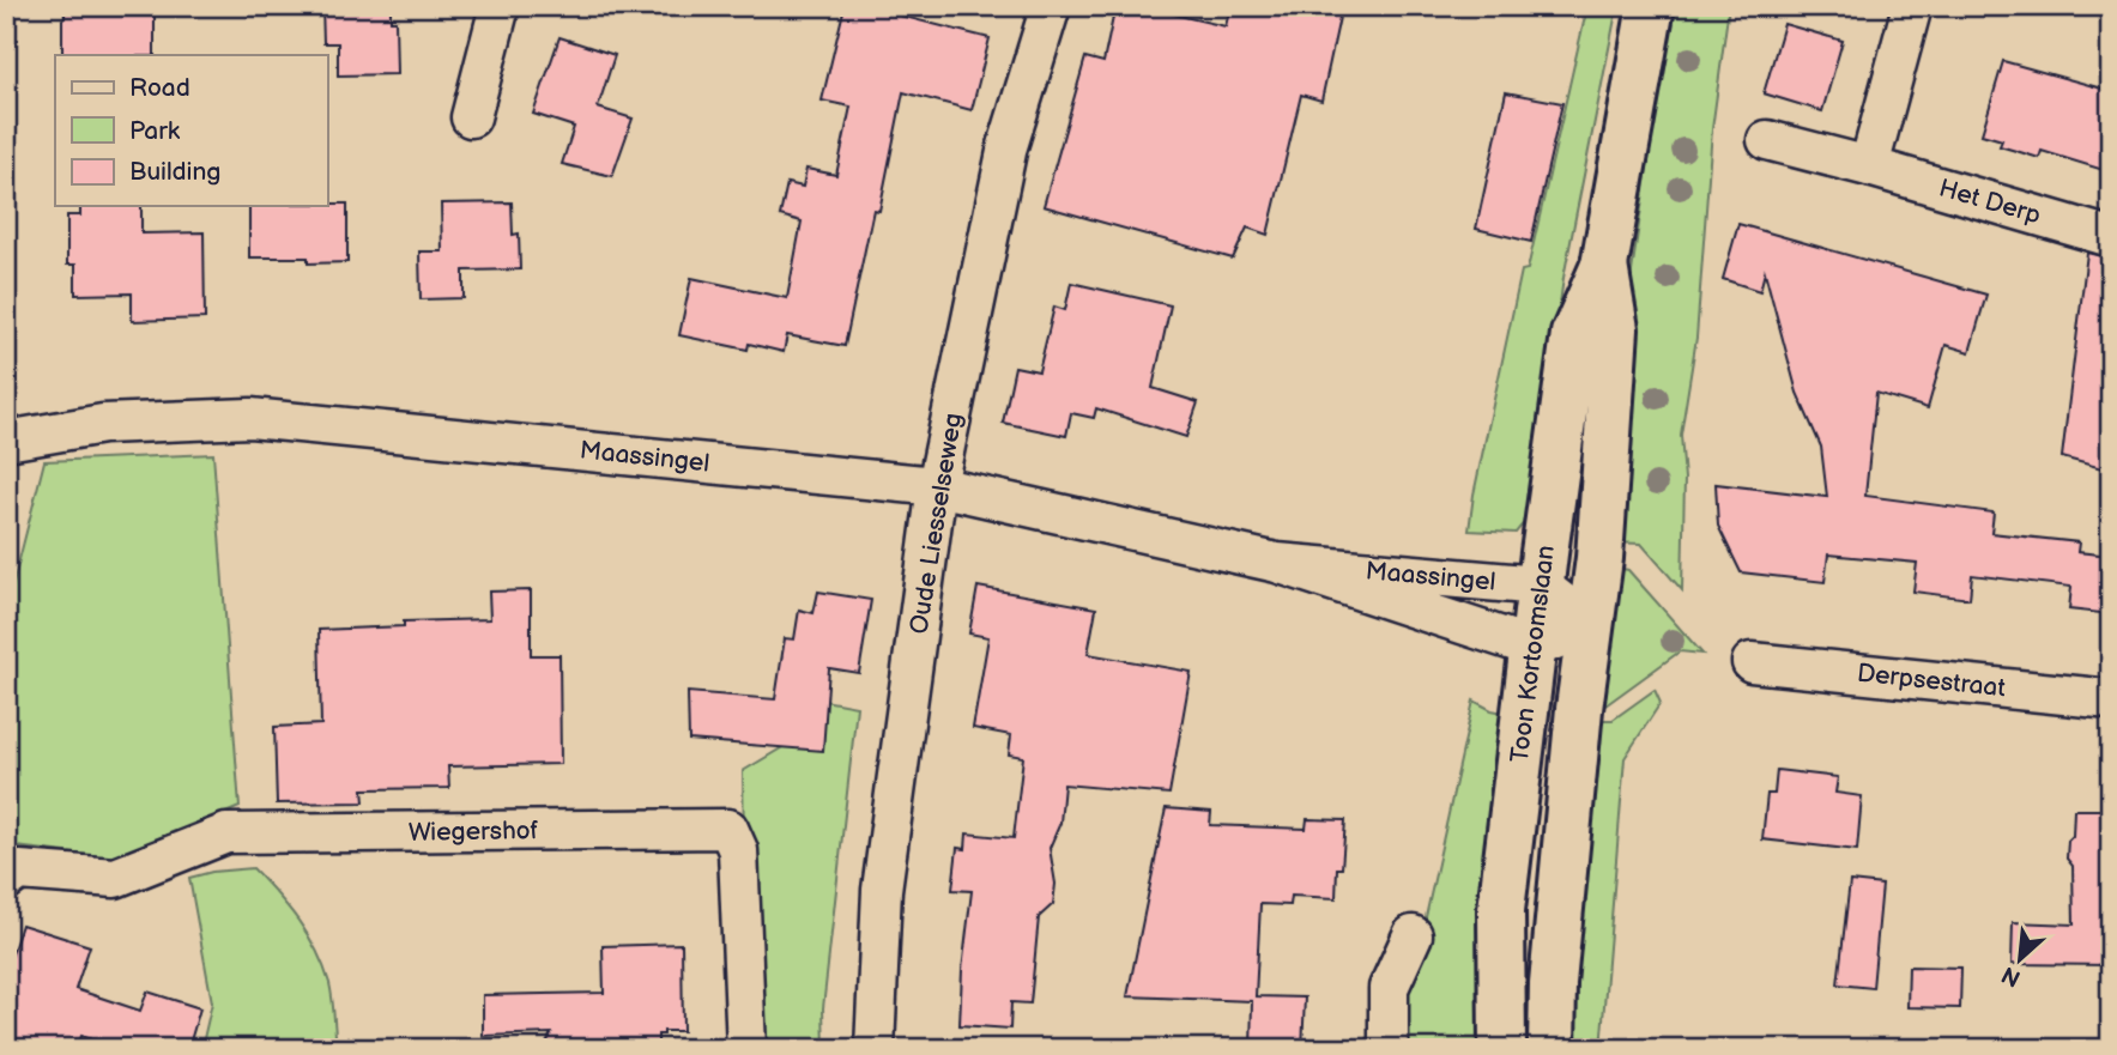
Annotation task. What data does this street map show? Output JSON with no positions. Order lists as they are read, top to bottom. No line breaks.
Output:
{"streets":{"street":["Het Derp","Maassingel","Oude Liesselseweg","Toon Kortoomslaan","Derpsestraat","Wiegershof"]},"crossings":[["Maassingel","Oude Liesselseweg"],["Maassingel","Toon Kortoomslaan"]],"legend":["Road","Park","Building"],"north":"bottom left"}
